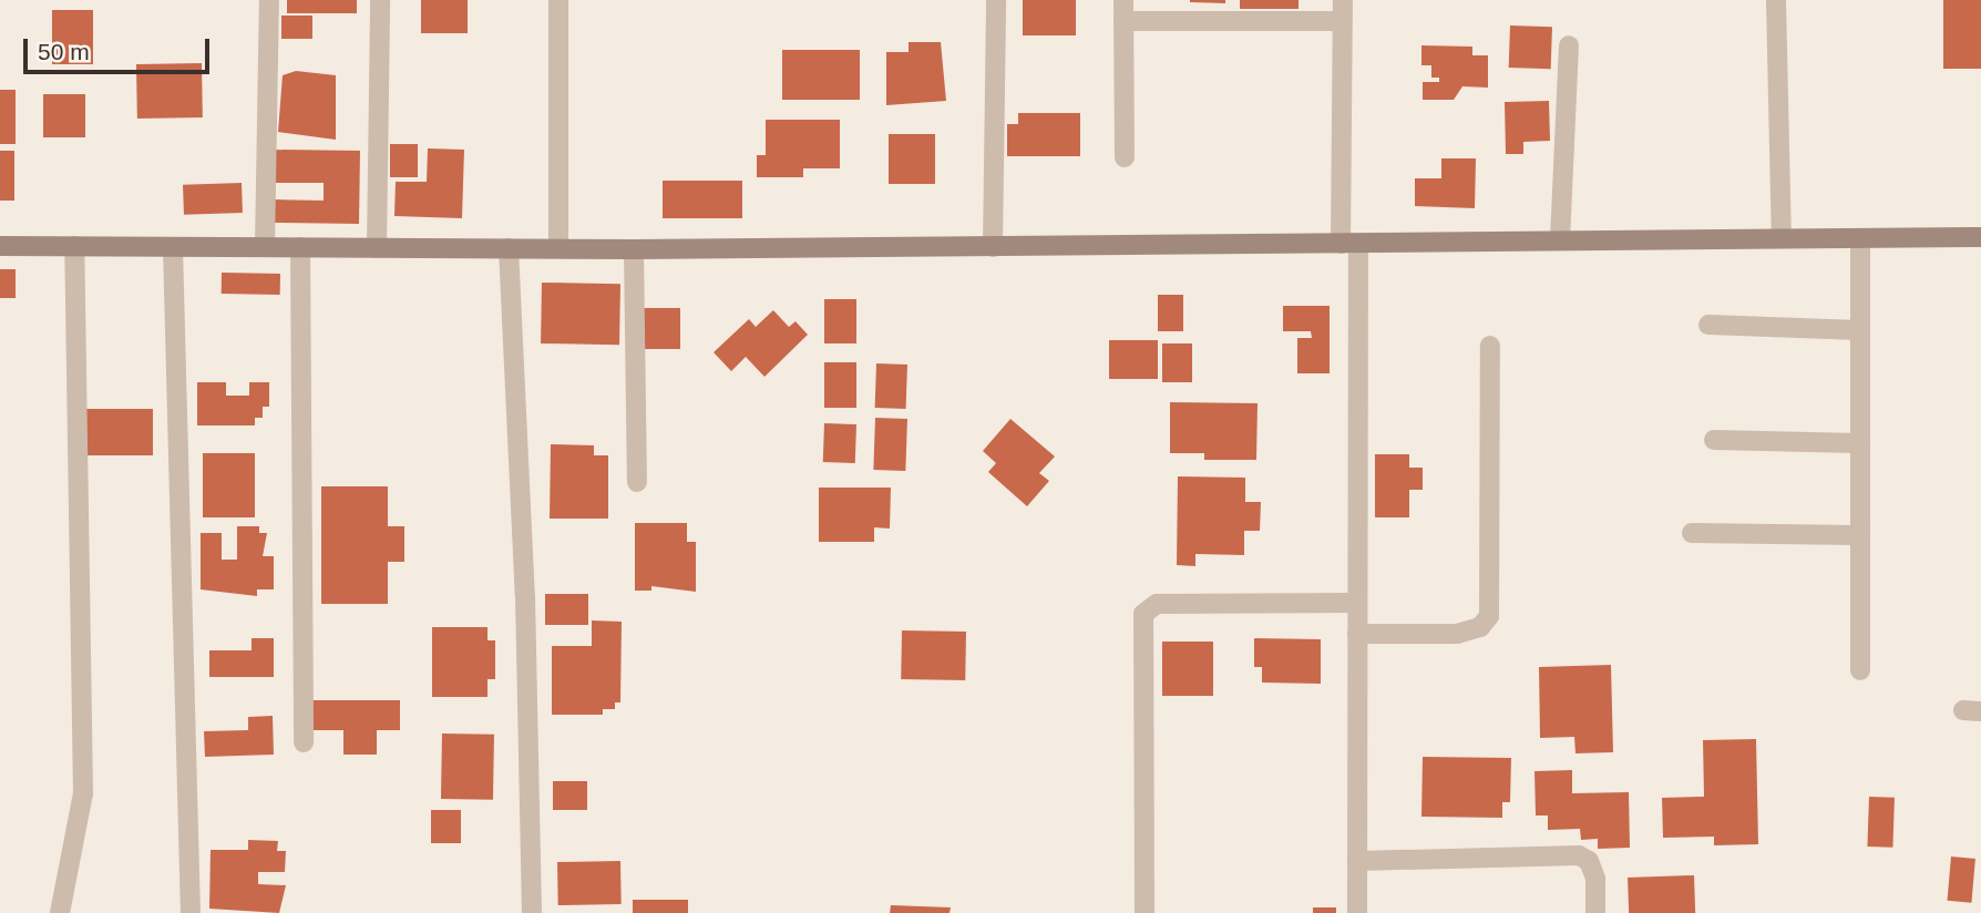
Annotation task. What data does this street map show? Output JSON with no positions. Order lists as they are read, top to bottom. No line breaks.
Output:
{"scale_bar":"50 m"}
